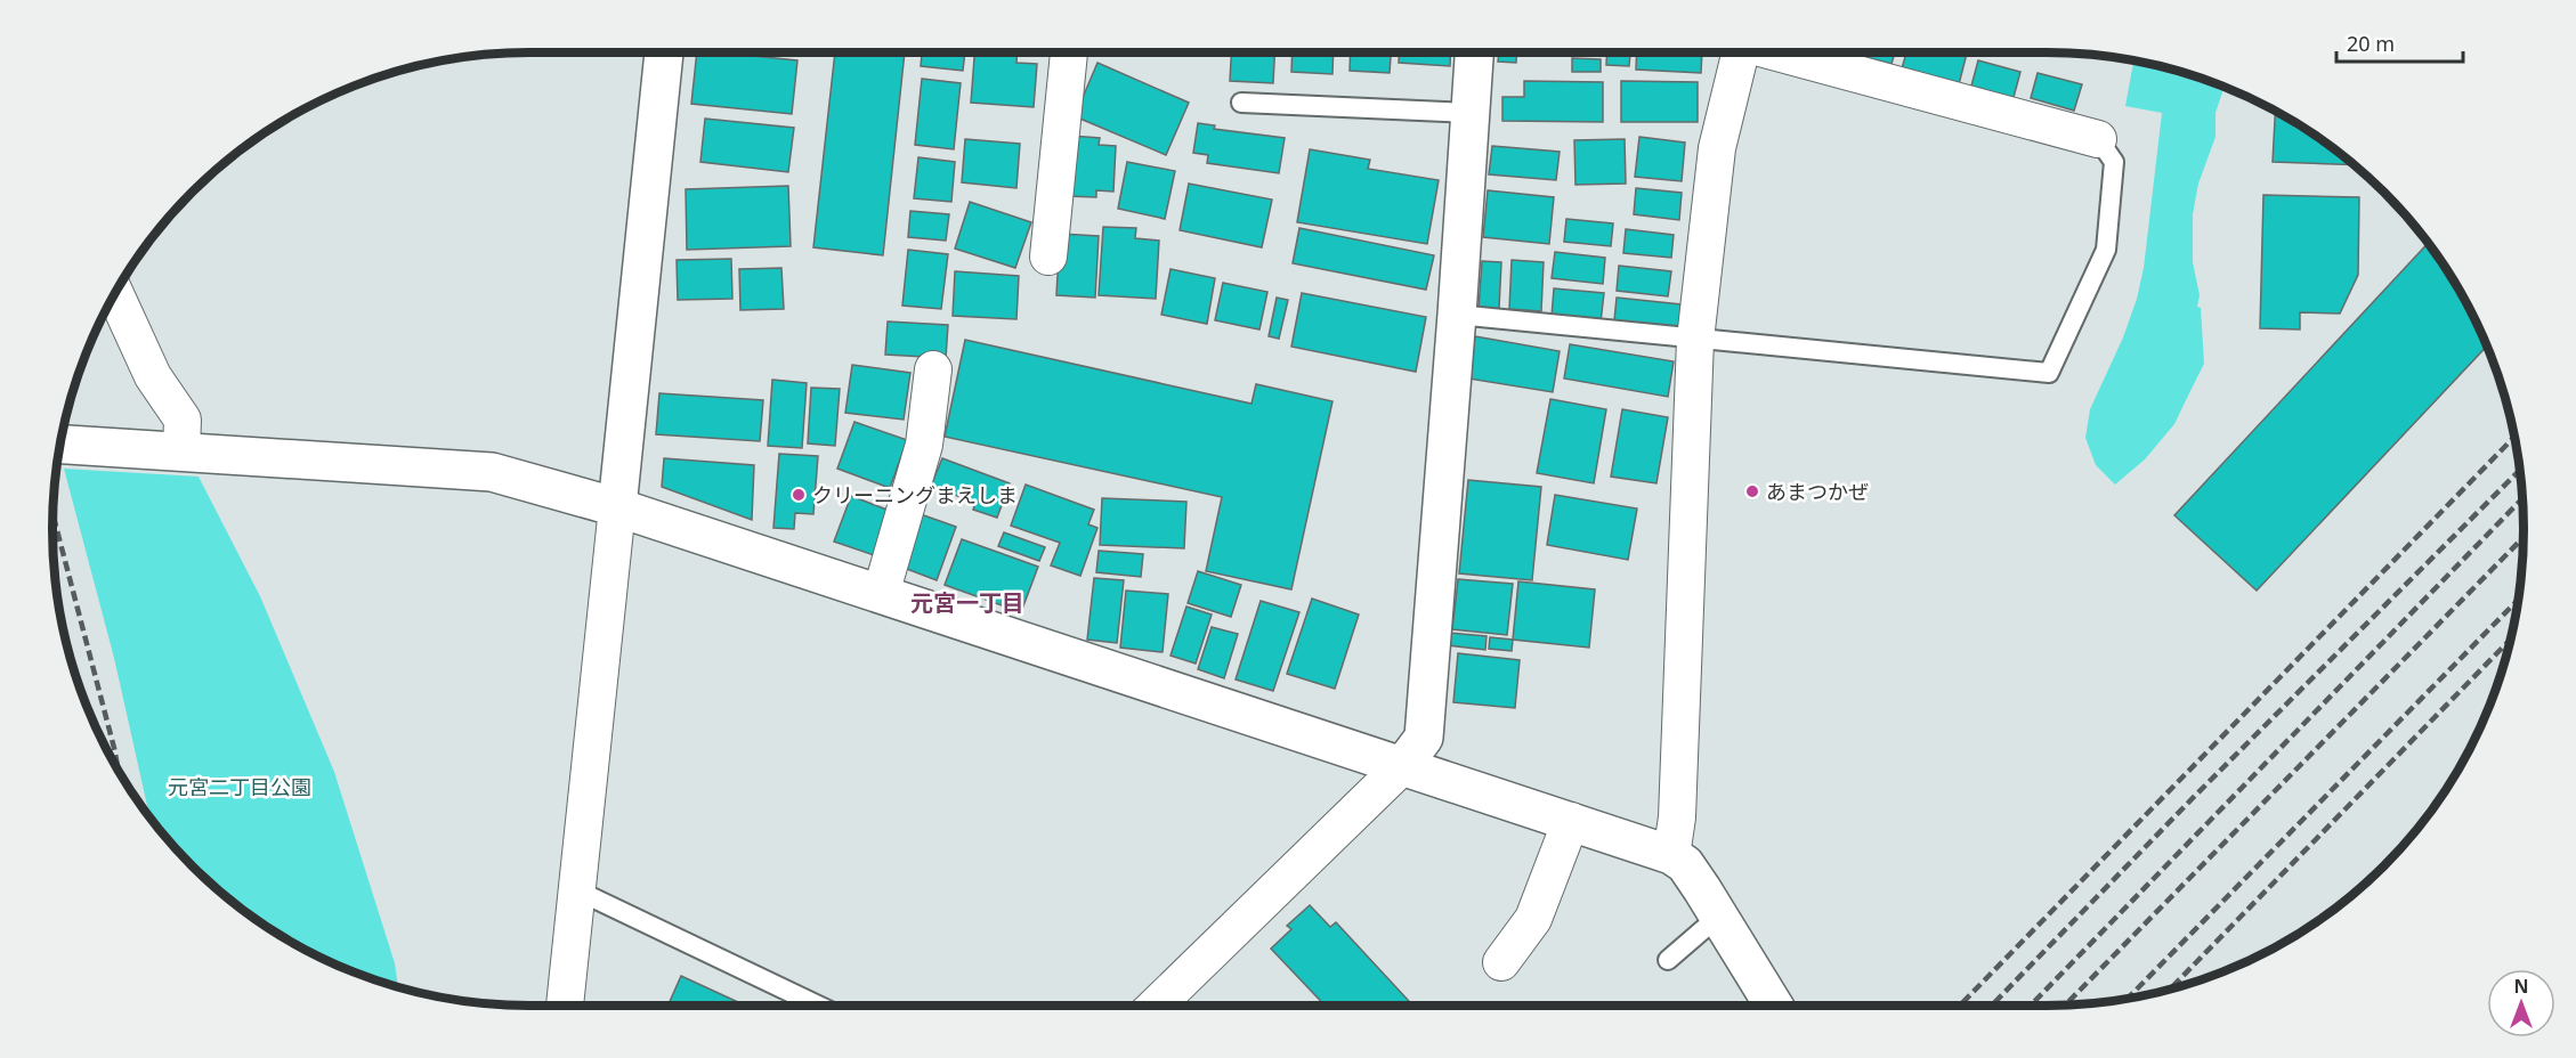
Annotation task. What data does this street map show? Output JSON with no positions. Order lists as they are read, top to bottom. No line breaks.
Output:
{"districts":["元宮一丁目"],"parks":["元宮二丁目公園"],"places":["あまつかぜ","クリーニングまえしま"],"scale_bar":"20 m","north":"top"}
